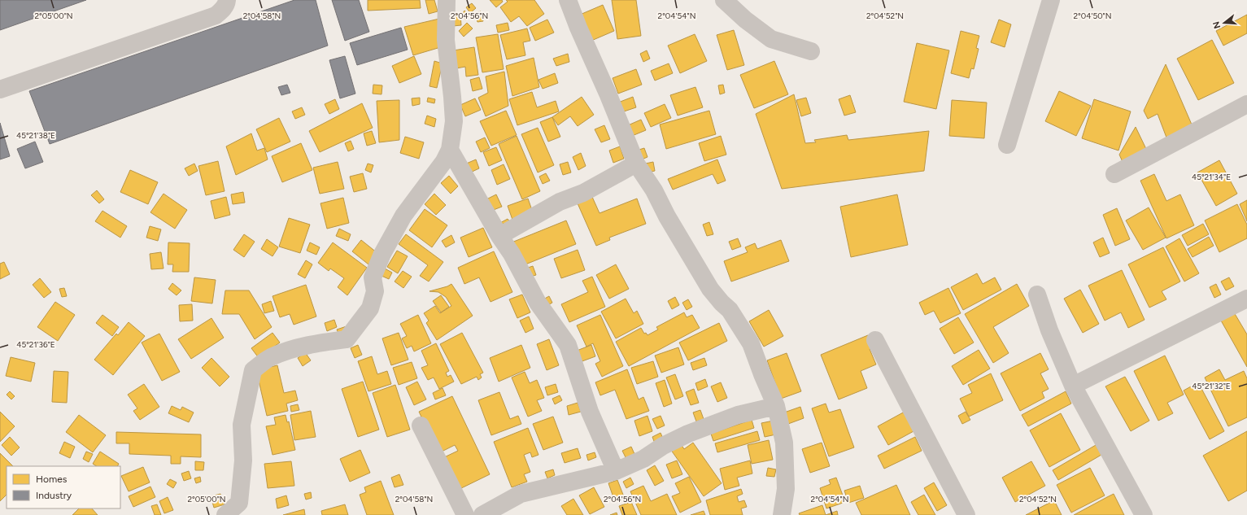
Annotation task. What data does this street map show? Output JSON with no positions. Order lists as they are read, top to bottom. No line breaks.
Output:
{"legend":["Homes","Industry"],"north":"left","coordinates":["2°05'00\"N","2°04'58\"N","2°04'56\"N","2°04'54\"N","2°04'52\"N","2°04'50\"N","45°21'38\"E","45°21'34\"E","45°21'36\"E","45°21'32\"E"]}
